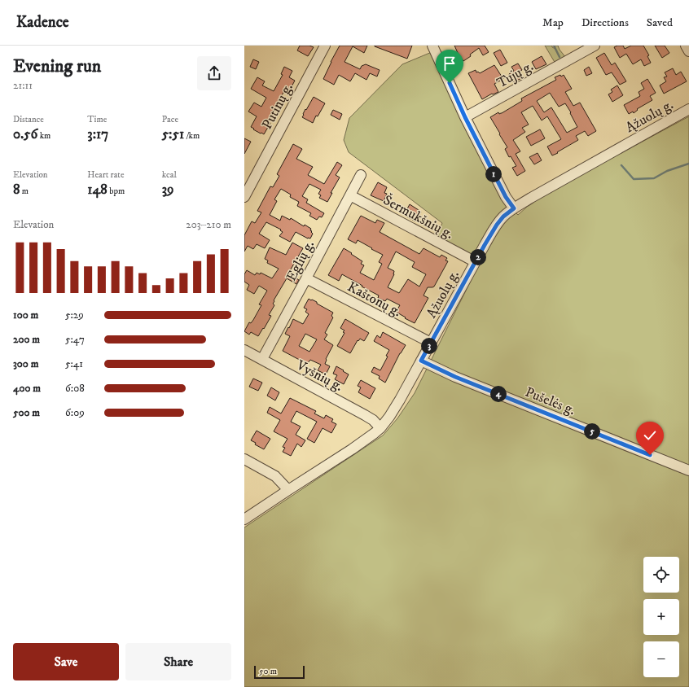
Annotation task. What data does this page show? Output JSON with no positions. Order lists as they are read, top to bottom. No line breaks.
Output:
{"streets":{"street":["Tujų g.","Putinų g.","Ąžuolų g.","Šermukšnių g.","Eglių g.","Kaštonų g.","Vyšnių g.","Pušelės g."]},"crossings":[["Ąžuolų g.","Šermukšnių g."],["Ąžuolų g.","Kaštonų g."],["Ąžuolų g.","Vyšnių g."],["Ąžuolų g.","Pušelės g."],["Šermukšnių g.","Eglių g."],["Eglių g.","Kaštonų g."],["Eglių g.","Vyšnių g."]],"scale_bar":"50 m","page":{"header":"Kadence","nav":["Map","Directions","Saved"],"heading":["Evening run","21:11"],"stats":[["Distance","0.56 km"],["Time","3:17"],["Pace","5:51 /km"],["Elevation","8 m"],["Heart rate","148 bpm"],["kcal","39"]],"pins":["1","2","3","4","5"],"chart":["Elevation","203–210 m"],"list":[{"name":"100 m","note":"5:29"},{"name":"200 m","note":"5:47"},{"name":"300 m","note":"5:41"},{"name":"400 m","note":"6:08"},{"name":"500 m","note":"6:09"}],"map_buttons":["+","−"],"buttons":["Save","Share"],"scale":"50 m"}}
